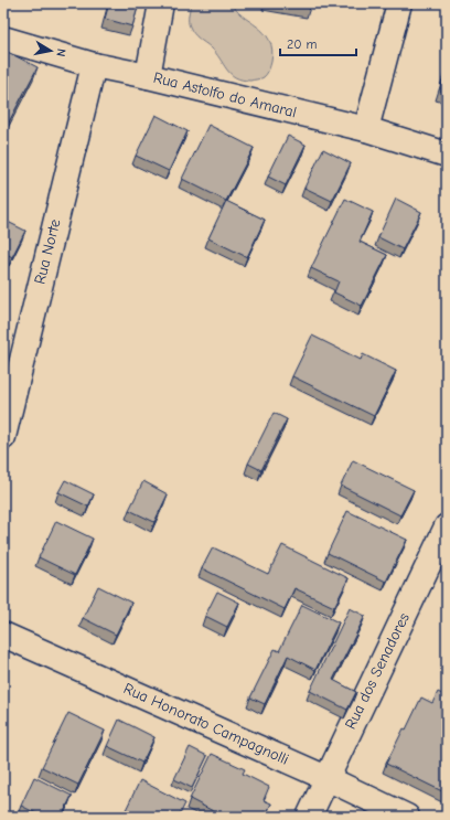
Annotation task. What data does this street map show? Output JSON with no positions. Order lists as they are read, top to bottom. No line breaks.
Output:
{"streets":{"street":["Rua Astolfo do Amaral","Rua Norte","Rua dos Senadores","Rua Honorato Campagnolli"]},"crossings":[["Rua Astolfo do Amaral","Rua Norte"],["Rua dos Senadores","Rua Honorato Campagnolli"]],"scale_bar":"20 m","north":"right"}
